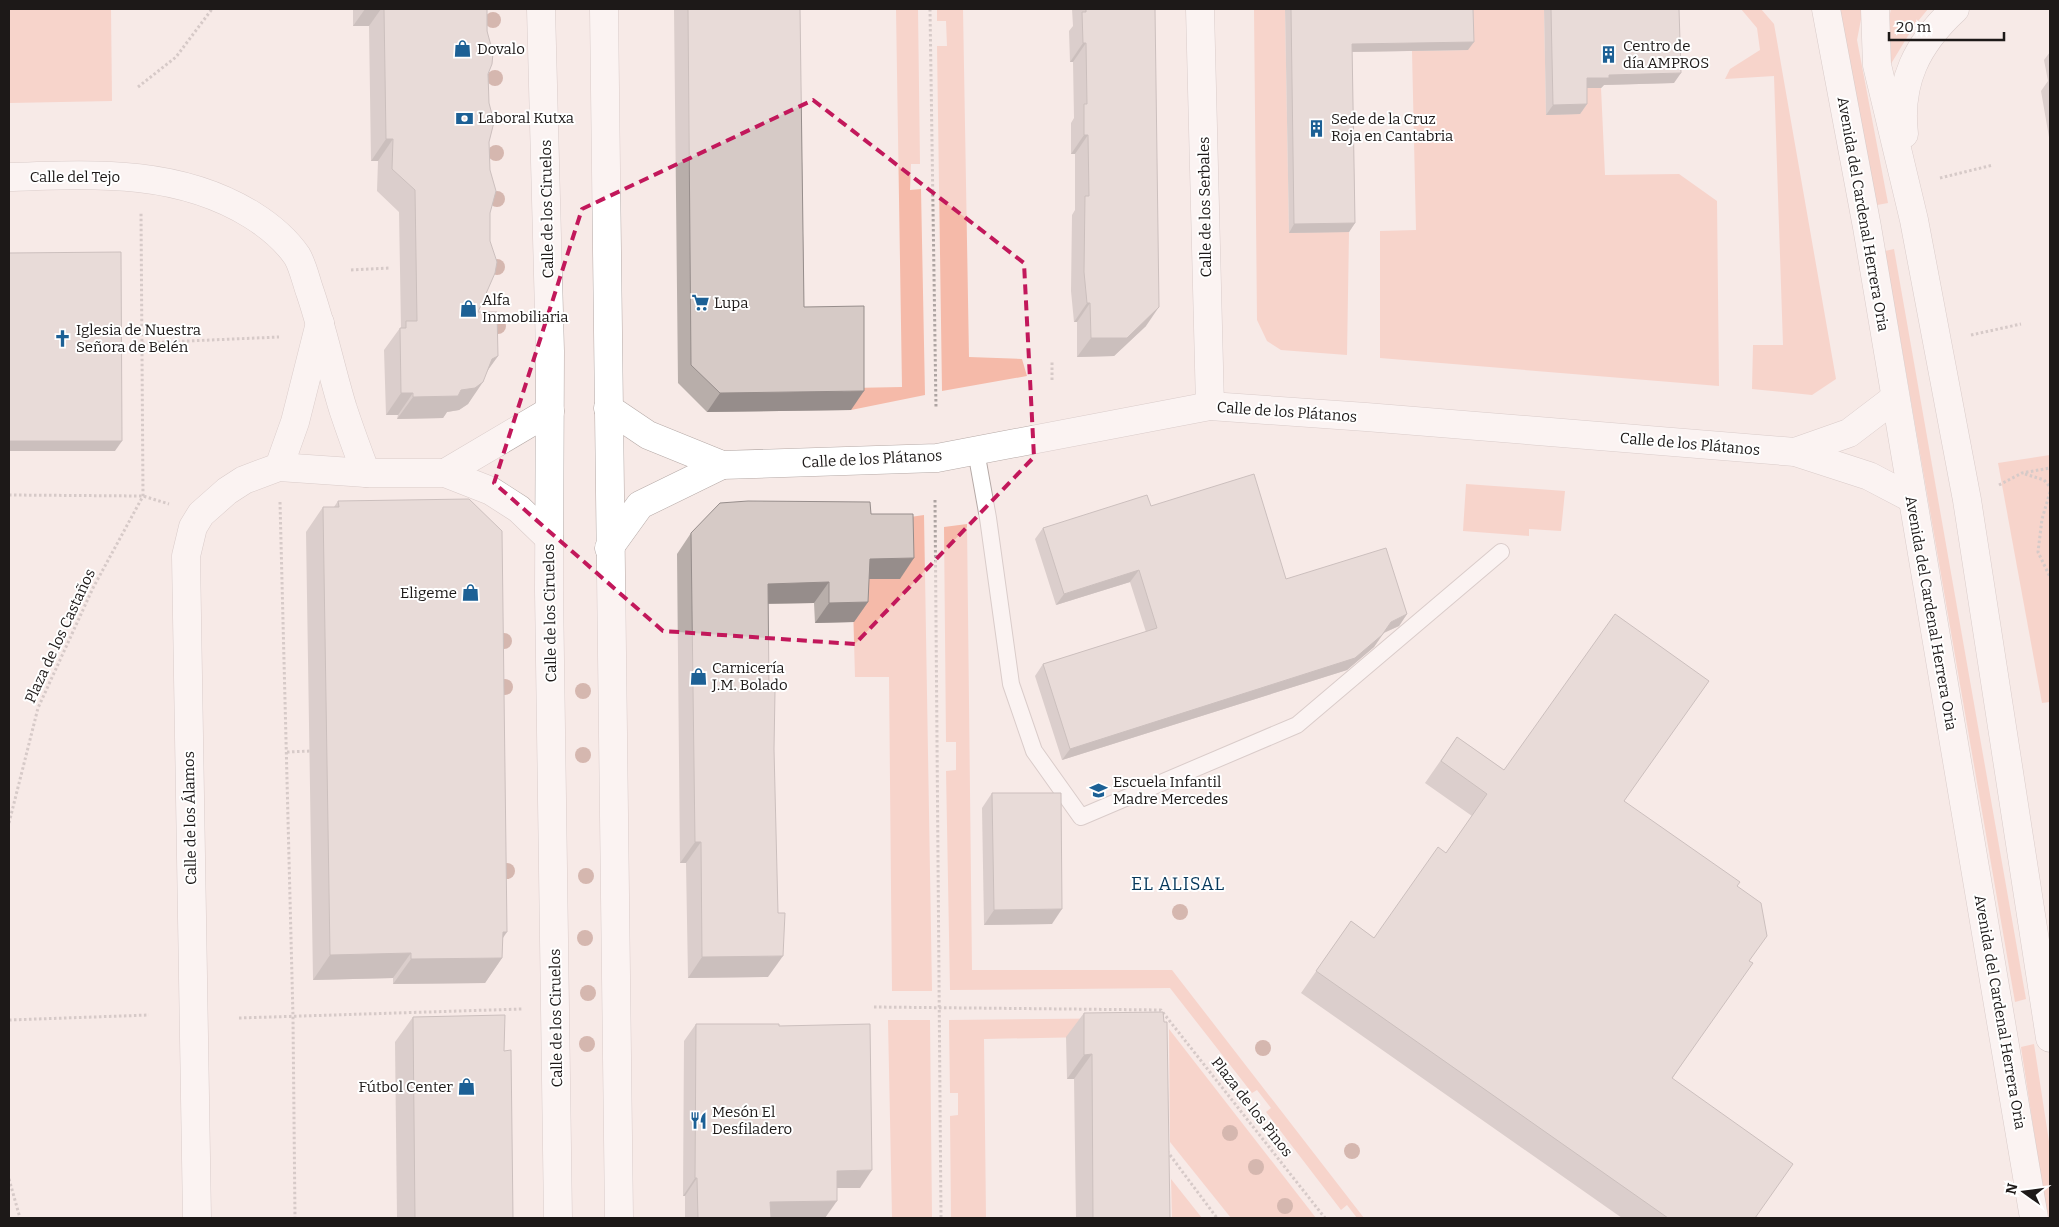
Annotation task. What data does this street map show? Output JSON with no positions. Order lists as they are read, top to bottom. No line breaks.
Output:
{"streets":{"main road":["Calle del Tejo","Calle de los Serbales","Calle de los Ciruelos","Avenida del Cardenal Herrera Oria","Calle de los Plátanos","Calle de los Álamos"],"path":["Plaza de los Castaños","Plaza de los Pinos"]},"crossings":[["Calle del Tejo","Calle de los Álamos"],["Calle de los Serbales","Calle de los Plátanos"],["Calle de los Ciruelos","Calle de los Álamos"],["Avenida del Cardenal Herrera Oria","Calle de los Plátanos"]],"districts":["EL ALISAL"],"places":{"shop":["Dovalo","Alfa Inmobiliaria","Eligeme","Carnicería J.M. Bolado","Fútbol Center"],"building":["Centro de día AMPROS","Sede de la Cruz Roja en Cantabria"],"bank":["Laboral Kutxa"],"supermarket":["Lupa"],"church":["Iglesia de Nuestra Señora de Belén"],"school or university":["Escuela Infantil Madre Mercedes"],"restaurant":["Mesón El Desfiladero"]},"scale_bar":"20 m","north":"left"}
